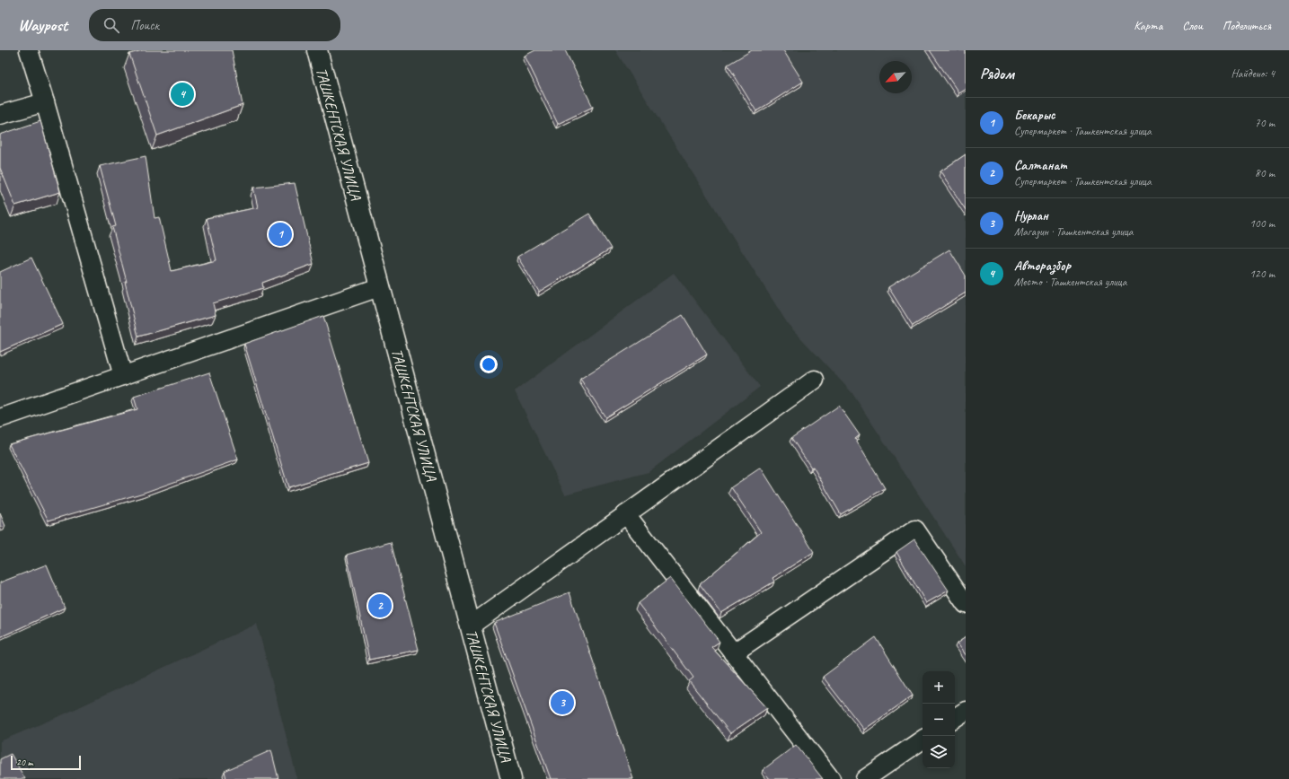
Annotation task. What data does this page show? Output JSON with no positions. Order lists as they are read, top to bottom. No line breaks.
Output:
{"streets":{"main road":["ТАШКЕНТСКАЯ УЛИЦА"]},"scale_bar":"20 m","north":"bottom left","page":{"header":"Waypost","search":"Поиск","nav":["Карта","Слои","Поделиться"],"heading":["Рядом","Найдено: 4"],"pins":["4","1","2","3"],"list":[{"mark":"1","name":"Бекарыс","note":"Супермаркет · Ташкентская улица","value":"70 m"},{"mark":"2","name":"Салтанат","note":"Супермаркет · Ташкентская улица","value":"80 m"},{"mark":"3","name":"Нурлан","note":"Магазин · Ташкентская улица","value":"100 m"},{"mark":"4","name":"Авторазбор","note":"Место · Ташкентская улица","value":"120 m"}],"map_buttons":["+","−"],"scale":"20 m"}}
